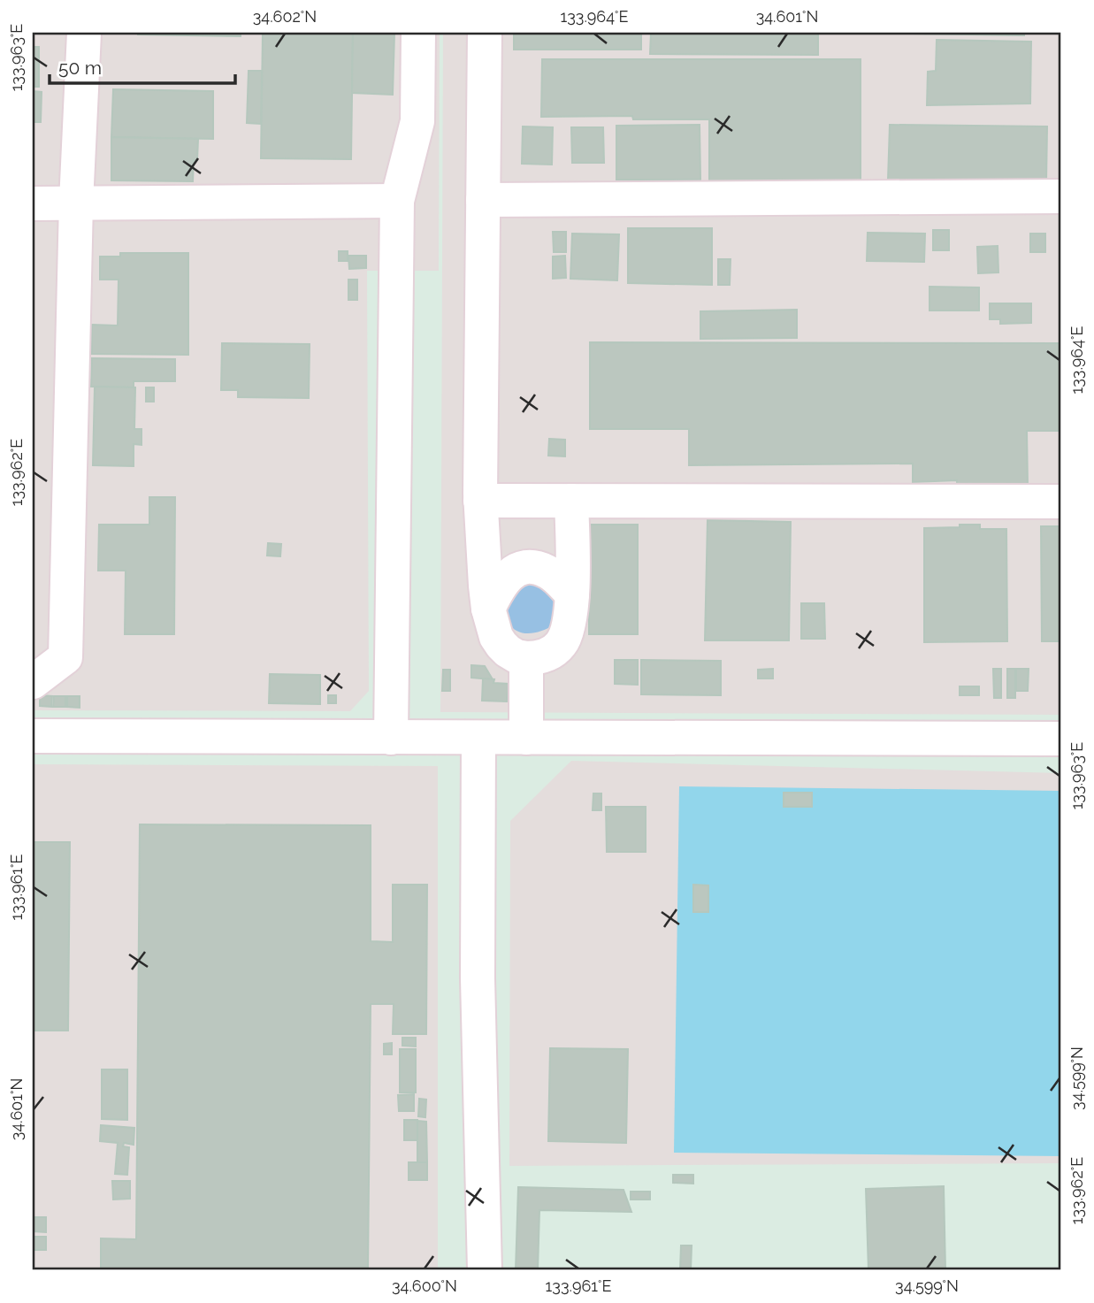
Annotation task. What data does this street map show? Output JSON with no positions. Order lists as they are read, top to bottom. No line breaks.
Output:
{"scale_bar":"50 m","coordinates":["34.602°N","133.964°E","34.601°N","133.963°E","133.962°E","133.961°E","34.599°N","34.600°N"]}
